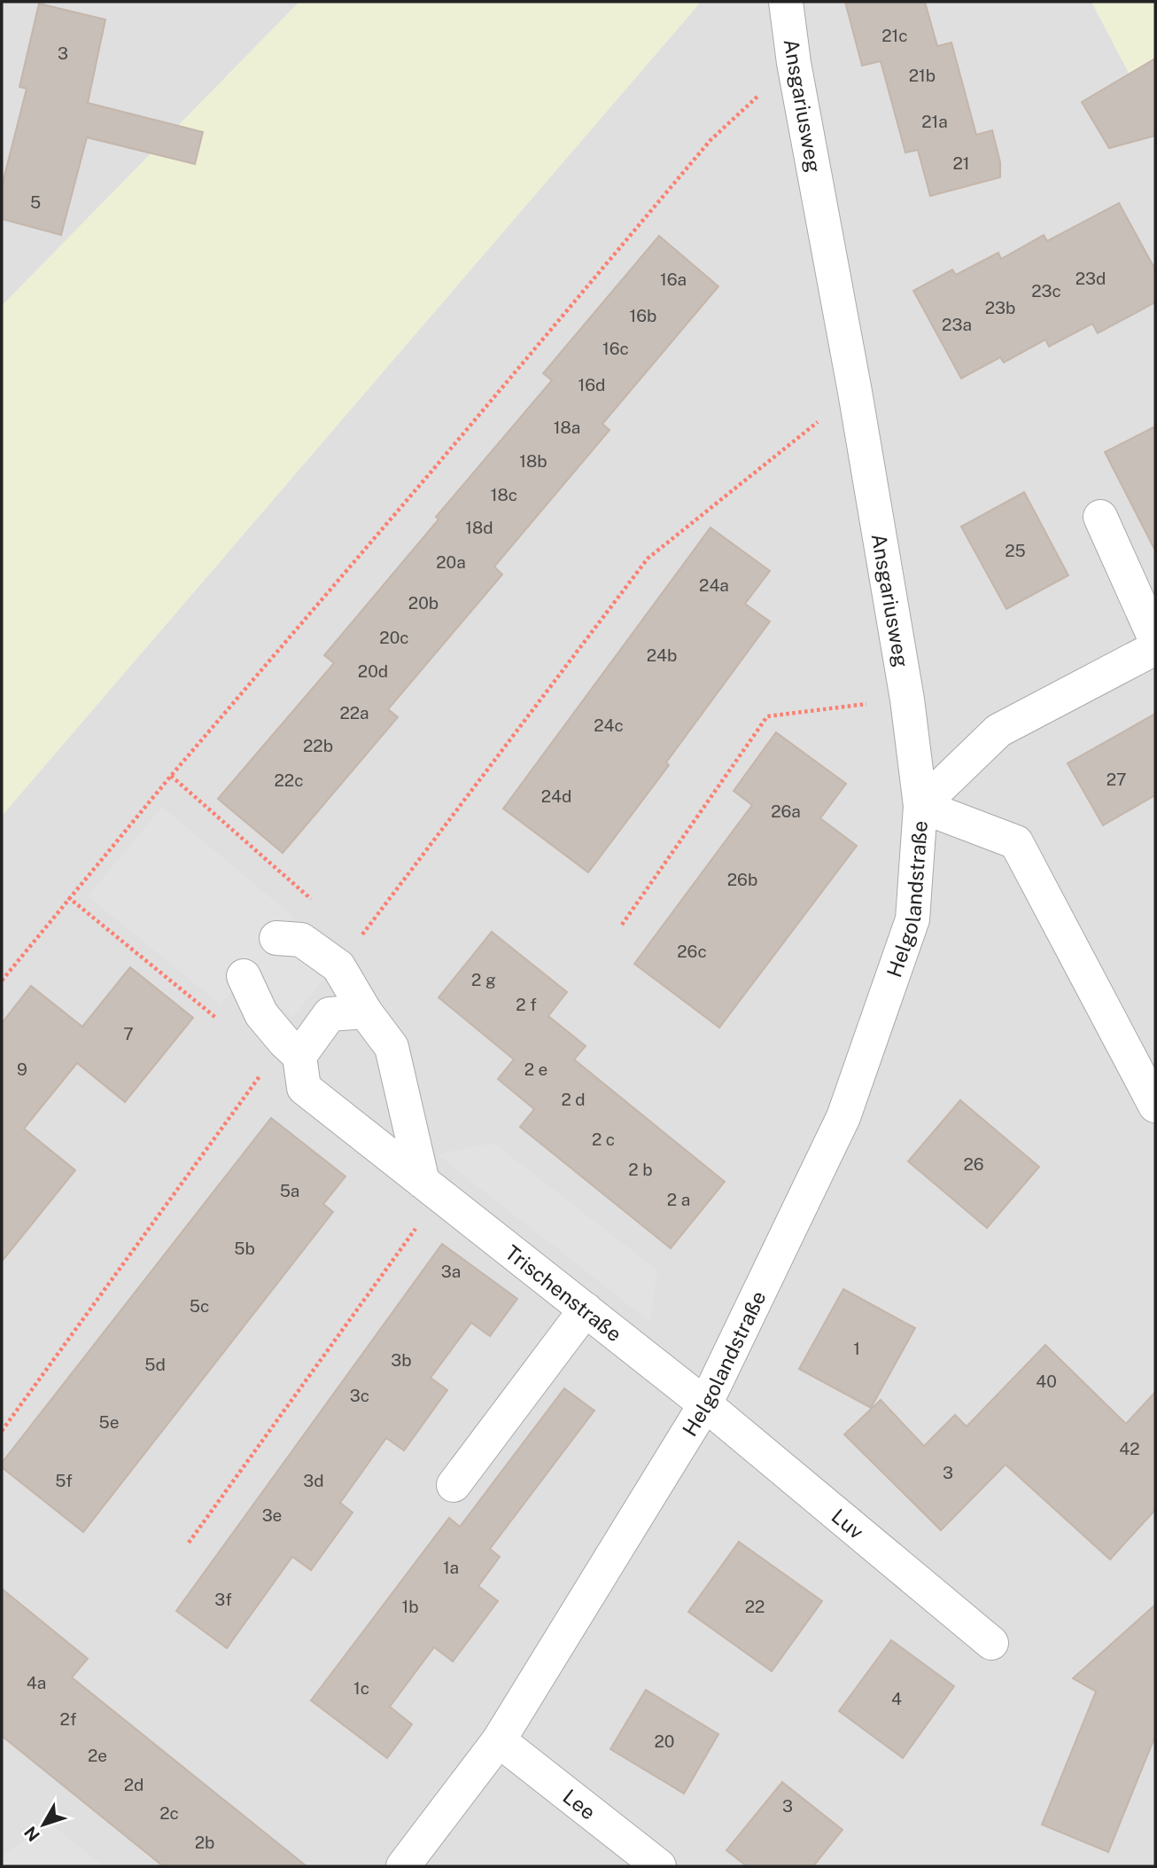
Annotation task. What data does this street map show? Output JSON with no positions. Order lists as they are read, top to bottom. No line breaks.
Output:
{"streets":{"street":["Ansgariusweg","Helgolandstraße","Trischenstraße","Luv","Lee"]},"crossings":[["Ansgariusweg","Helgolandstraße"],["Helgolandstraße","Trischenstraße"],["Helgolandstraße","Luv"],["Helgolandstraße","Lee"],["Trischenstraße","Luv"]],"house_numbers":["21c","3","21b","21a","21","5","23d","16a","23c","23b","16b","23a","16c","16d","18a","18b","18c","18d","25","20a","24a","20b","20c","24b","20d","22a","24c","22b","27","22c","24d","26a","26b","26c","2 g","2 f","7","9","2 e","2 d","2 c","26","2 b","5a","2 a","5b","3a","5c","1","3b","5d","40","3c","5e","42","3","5f","3d","3e","1a","3f","1b","22","4a","1c","4","2f","20","2e","2d","3","2c","2b"],"north":"bottom left"}
